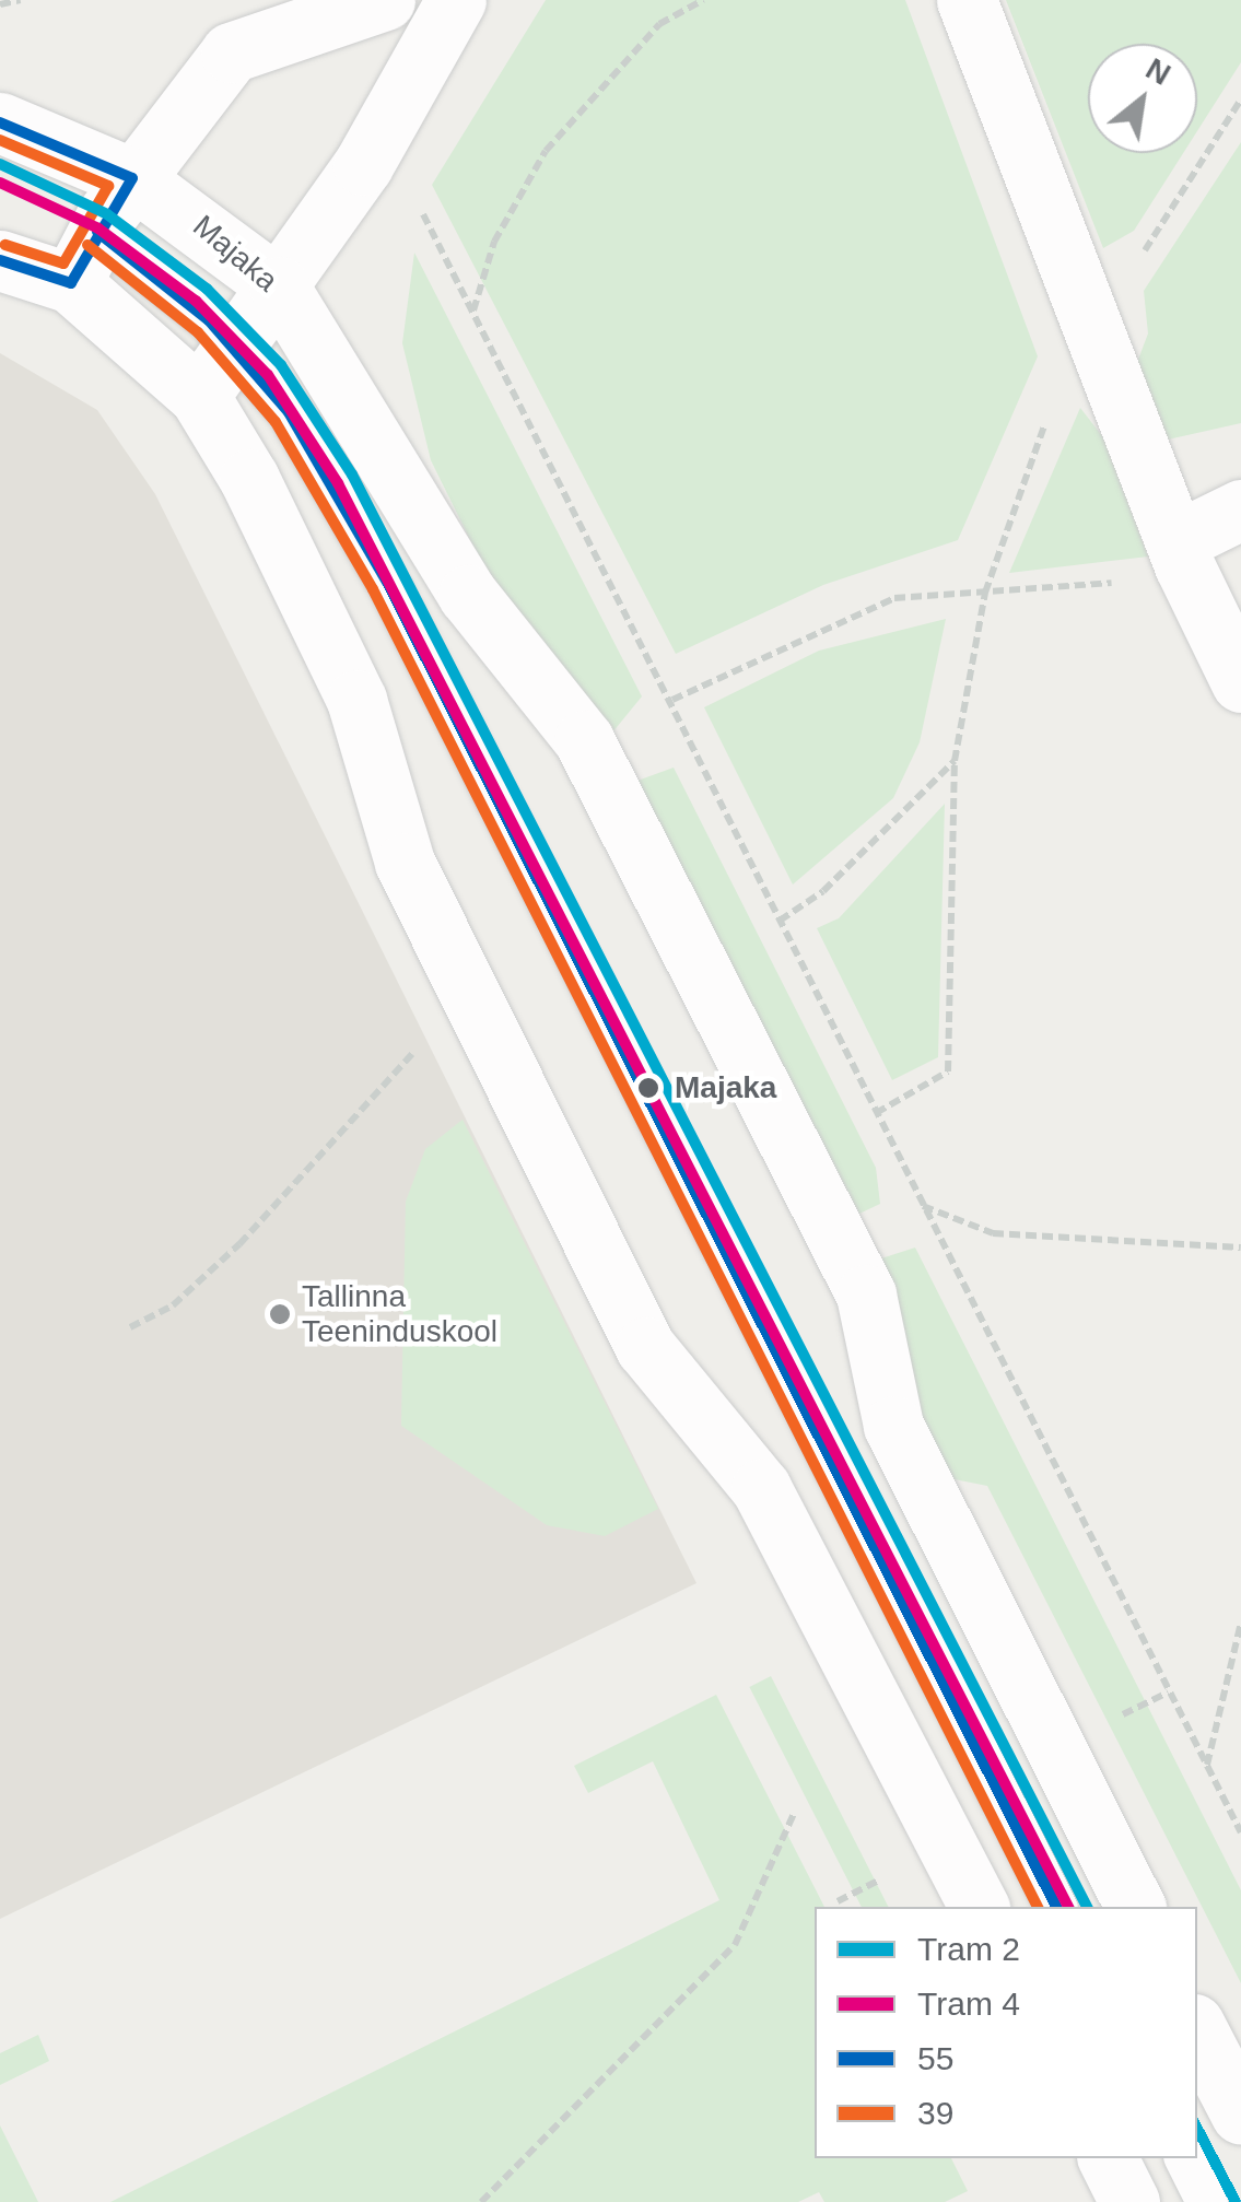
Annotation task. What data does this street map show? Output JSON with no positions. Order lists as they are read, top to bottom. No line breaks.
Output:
{"streets":{"street":["Majaka"]},"places":["Majaka","Tallinna Teeninduskool"],"lines":["transit line 55","transit line 39","tram line 2","tram line 4"],"legend":["Tram 2","Tram 4","55","39"],"north":"top right"}
